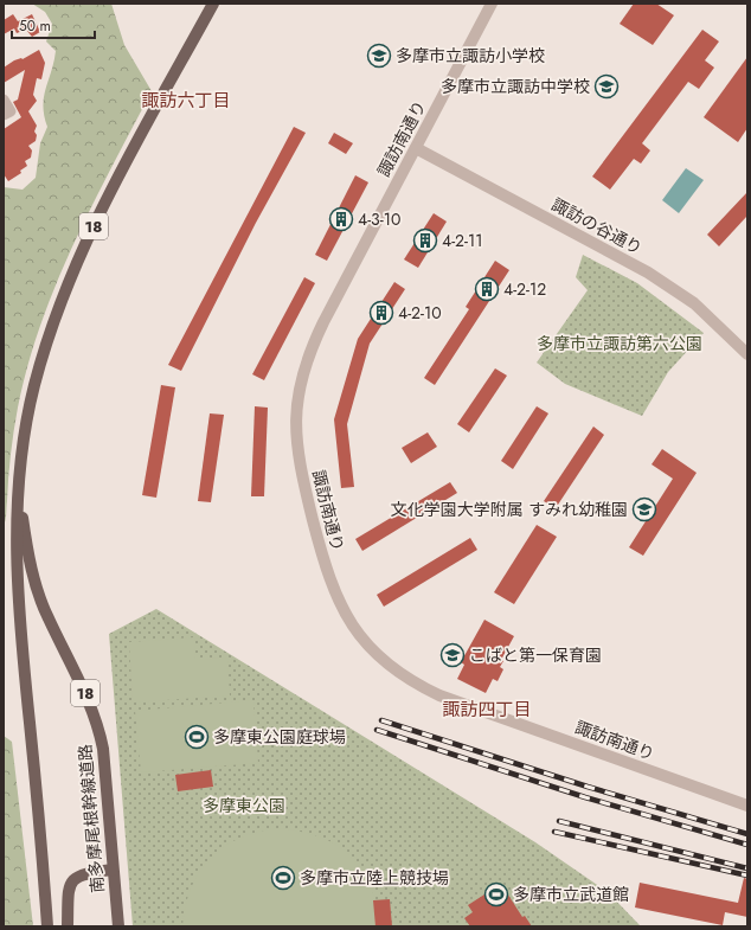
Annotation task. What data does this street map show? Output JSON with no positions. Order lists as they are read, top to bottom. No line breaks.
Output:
{"streets":{"main road":["18","南多摩尾根幹線道路"],"street":["諏訪南通り","諏訪の谷通り"]},"crossings":[["諏訪南通り","諏訪の谷通り"]],"districts":["諏訪六丁目","諏訪四丁目"],"parks":["多摩市立諏訪第六公園","多摩東公園"],"places":{"school or university":["多摩市立諏訪小学校","多摩市立諏訪中学校","文化学園大学附属 すみれ幼稚園","こばと第一保育園"],"building":["4-3-10","4-2-11","4-2-12","4-2-10"],"sports":["多摩東公園庭球場","多摩市立陸上競技場","多摩市立武道館"]},"scale_bar":"50 m"}
